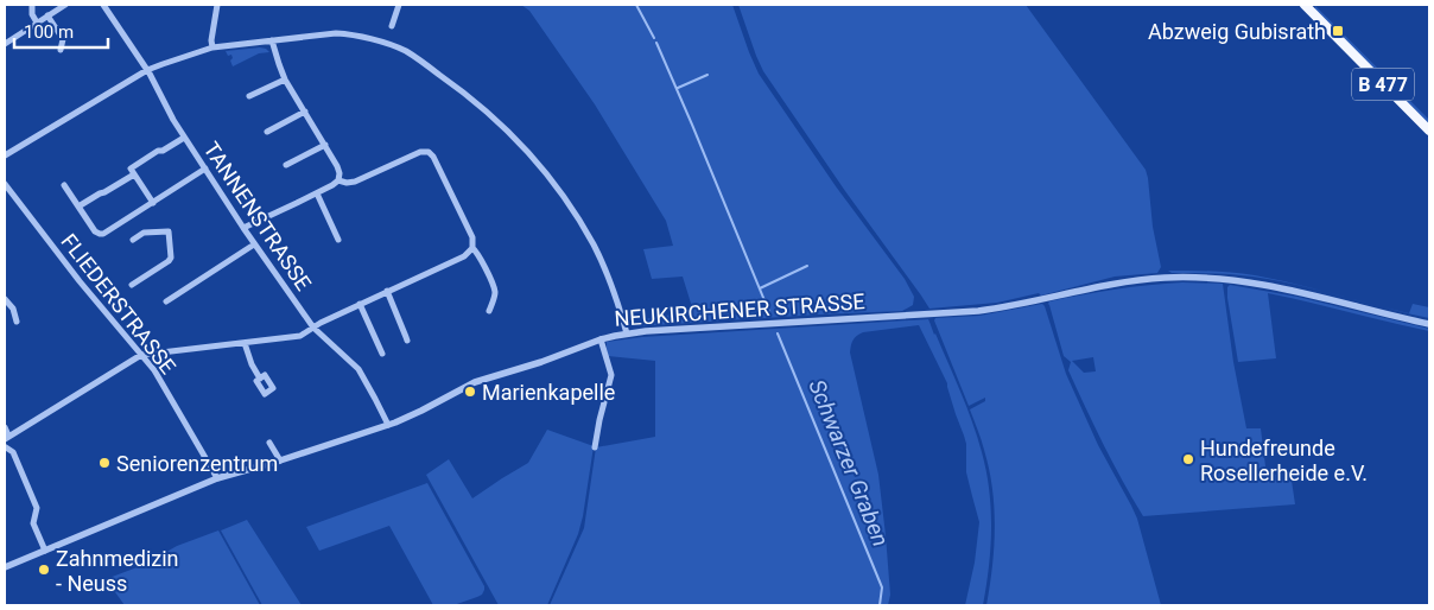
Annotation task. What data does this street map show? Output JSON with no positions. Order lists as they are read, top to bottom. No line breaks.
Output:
{"streets":{"main road":["B 477"],"street":["TANNENSTRASSE","FLIEDERSTRASSE","NEUKIRCHENER STRASSE"]},"crossings":[["TANNENSTRASSE","NEUKIRCHENER STRASSE"],["FLIEDERSTRASSE","NEUKIRCHENER STRASSE"]],"water":["Schwarzer Graben"],"places":{"transit":["Abzweig Gubisrath"],"other":["Marienkapelle","Hundefreunde Rosellerheide e.V.","Seniorenzentrum","Zahnmedizin - Neuss"]},"scale_bar":"100 m"}
